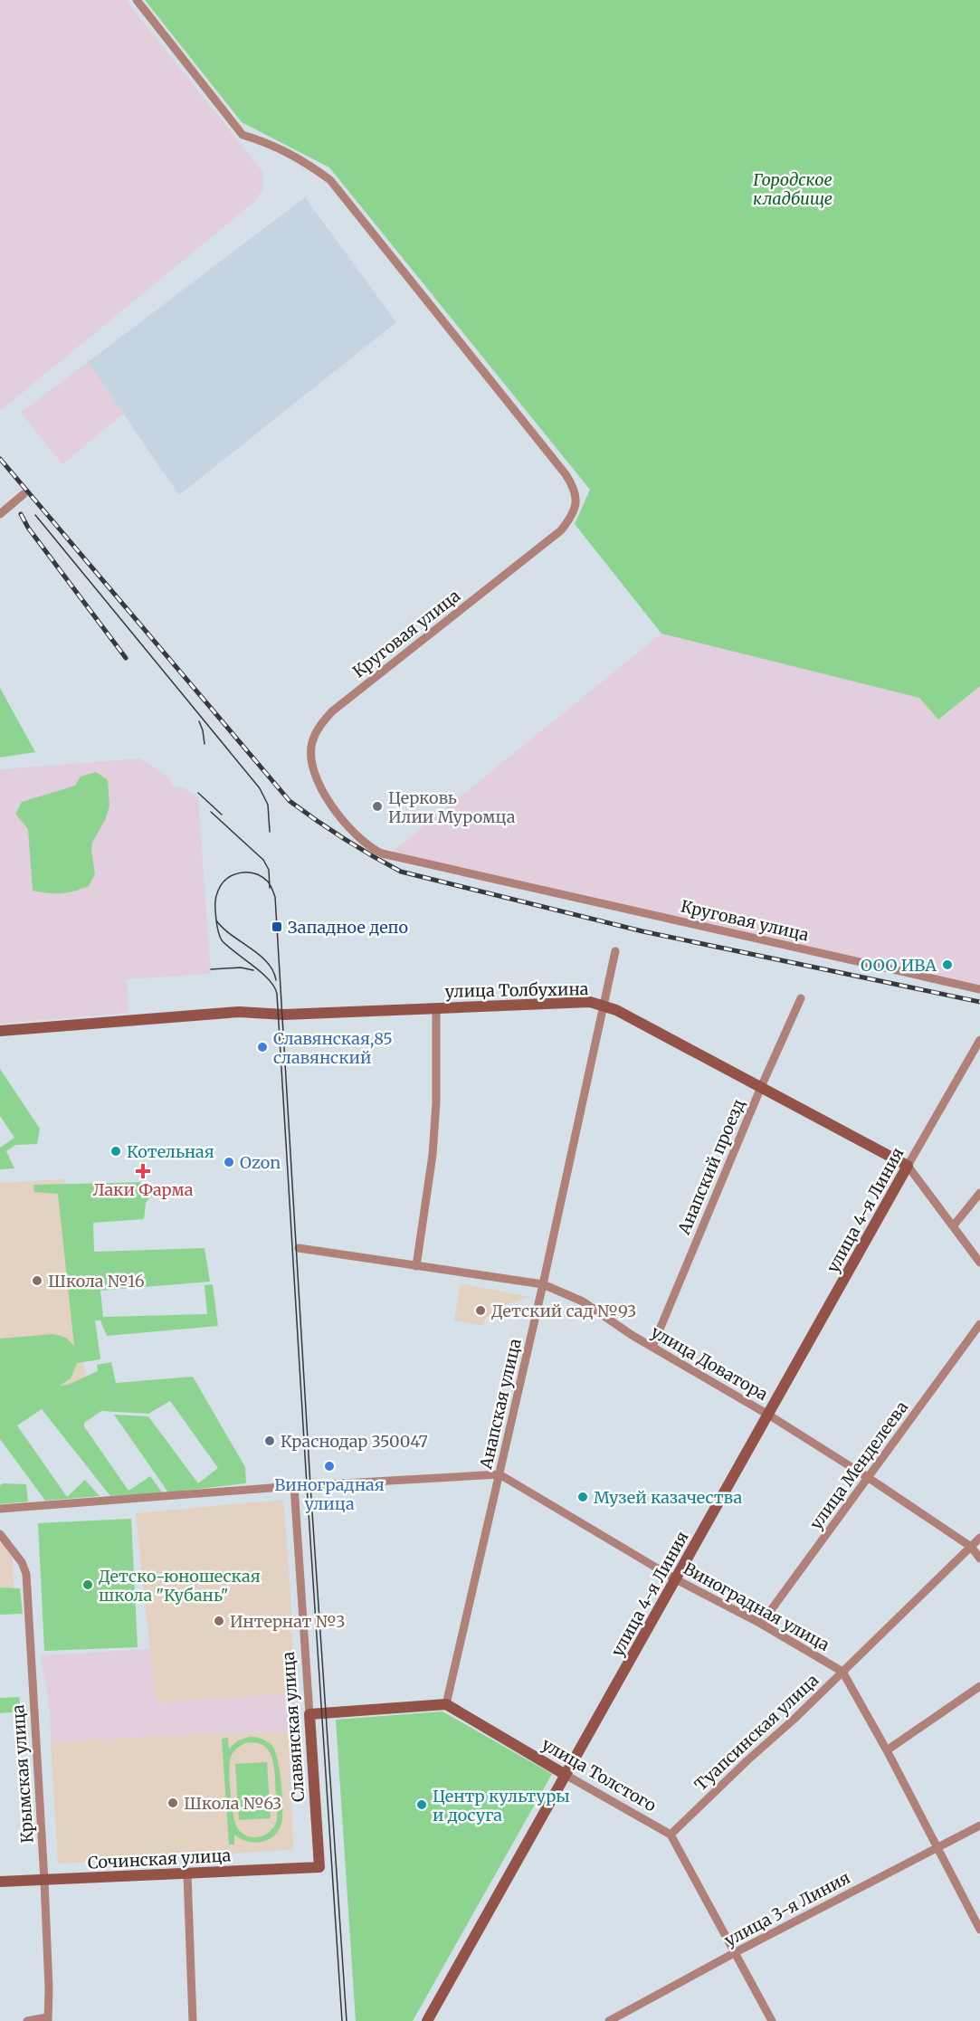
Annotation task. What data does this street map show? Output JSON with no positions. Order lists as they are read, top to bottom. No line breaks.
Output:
{"streets":{"street":["Круговая улица","улица Толбухина","Анапский проезд","улица 4-я Линия","улица Доватора","Анапская улица","улица Менделеева","Виноградная улица","Славянская улица","Туапсинская улица","Крымская улица","улица Толстого","Сочинская улица","улица 3-я Линия"]},"crossings":[["улица Толбухина","Анапский проезд"],["улица Толбухина","улица 4-я Линия"],["улица Толбухина","Анапская улица"],["Анапский проезд","улица Доватора"],["улица 4-я Линия","улица Доватора"],["улица 4-я Линия","Виноградная улица"],["улица 4-я Линия","улица Толстого"],["улица Доватора","Анапская улица"],["улица Доватора","улица Менделеева"],["улица Доватора","Туапсинская улица"],["Анапская улица","Виноградная улица"],["Анапская улица","улица Толстого"],["улица Менделеева","Виноградная улица"],["Виноградная улица","Туапсинская улица"],["Славянская улица","Сочинская улица"],["Туапсинская улица","улица Толстого"],["Крымская улица","Сочинская улица"]],"parks":["Городское кладбище"],"places":{"other":["Церковь Илии Муромца","ООО ИВА","Славянская,85 славянский","Котельная","Ozon","Школа №16","Детский сад №93","Краснодар 350047","Виноградная улица","Музей казачества","Детско-юношеская школа \"Кубань\"","Интернат №3","Школа №63","Центр культуры и досуга"],"transit":["Западное депо"],"health":["Лаки Фарма"]}}
